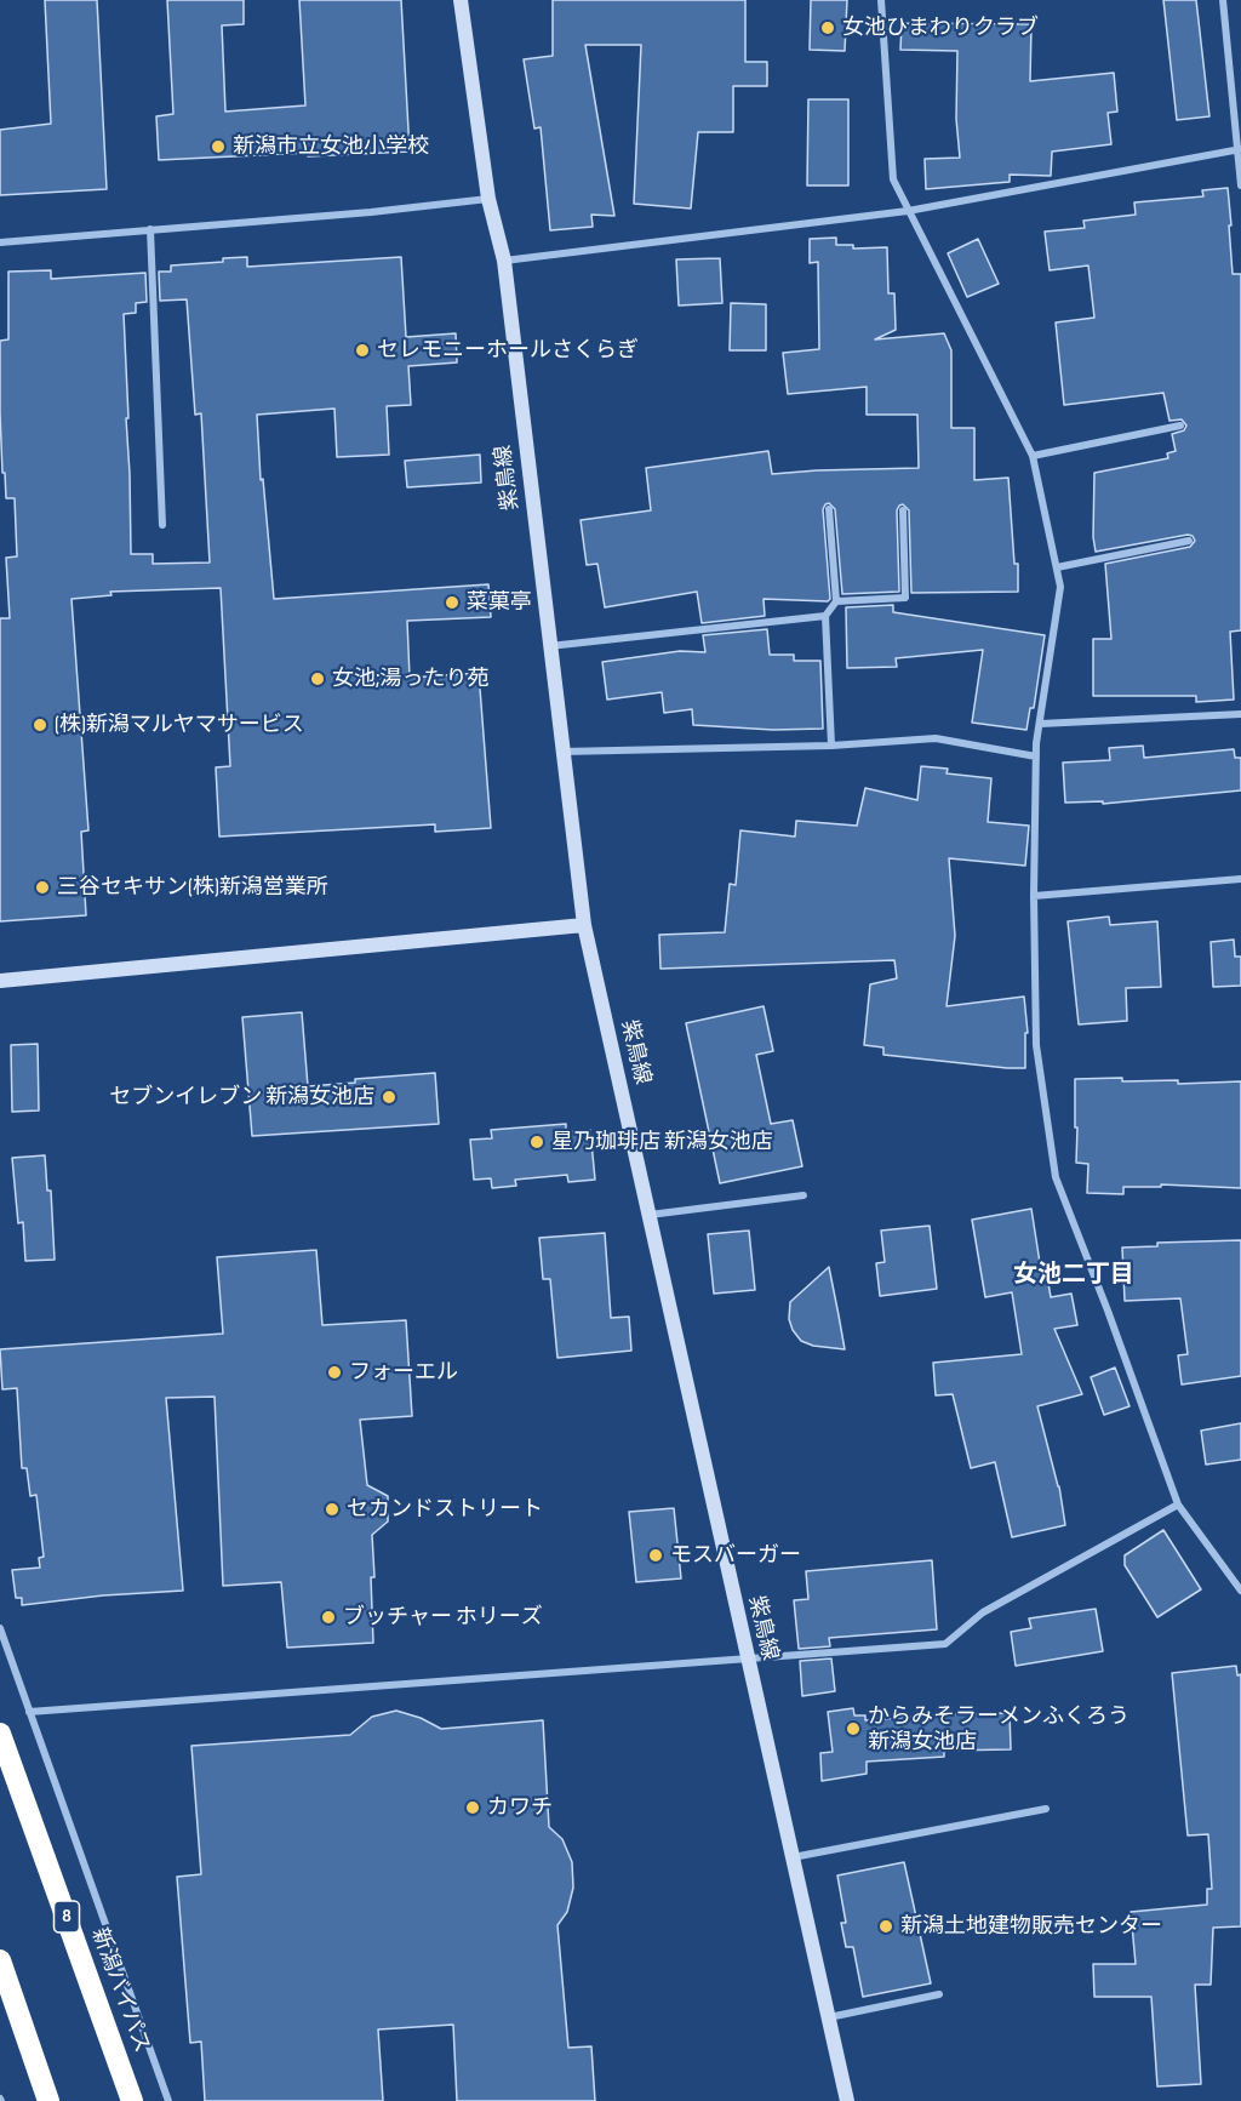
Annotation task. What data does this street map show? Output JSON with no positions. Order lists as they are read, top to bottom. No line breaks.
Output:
{"streets":{"highway":["8","新潟バイパス"],"street":["紫鳥線"]},"districts":["女池二丁目"],"places":["女池ひまわりクラブ","新潟市立女池小学校","セレモニーホールさくらぎ","菜菓亭","女池;湯ったり苑","(株)新潟マルヤマサービス","三谷セキサン(株)新潟営業所","セブンイレブン 新潟女池店","星乃珈琲店 新潟女池店","フォーエル","セカンドストリート","モスバーガー","ブッチャー ホリーズ","からみそラーメンふくろう 新潟女池店","カワチ","新潟土地建物販売センター"]}
